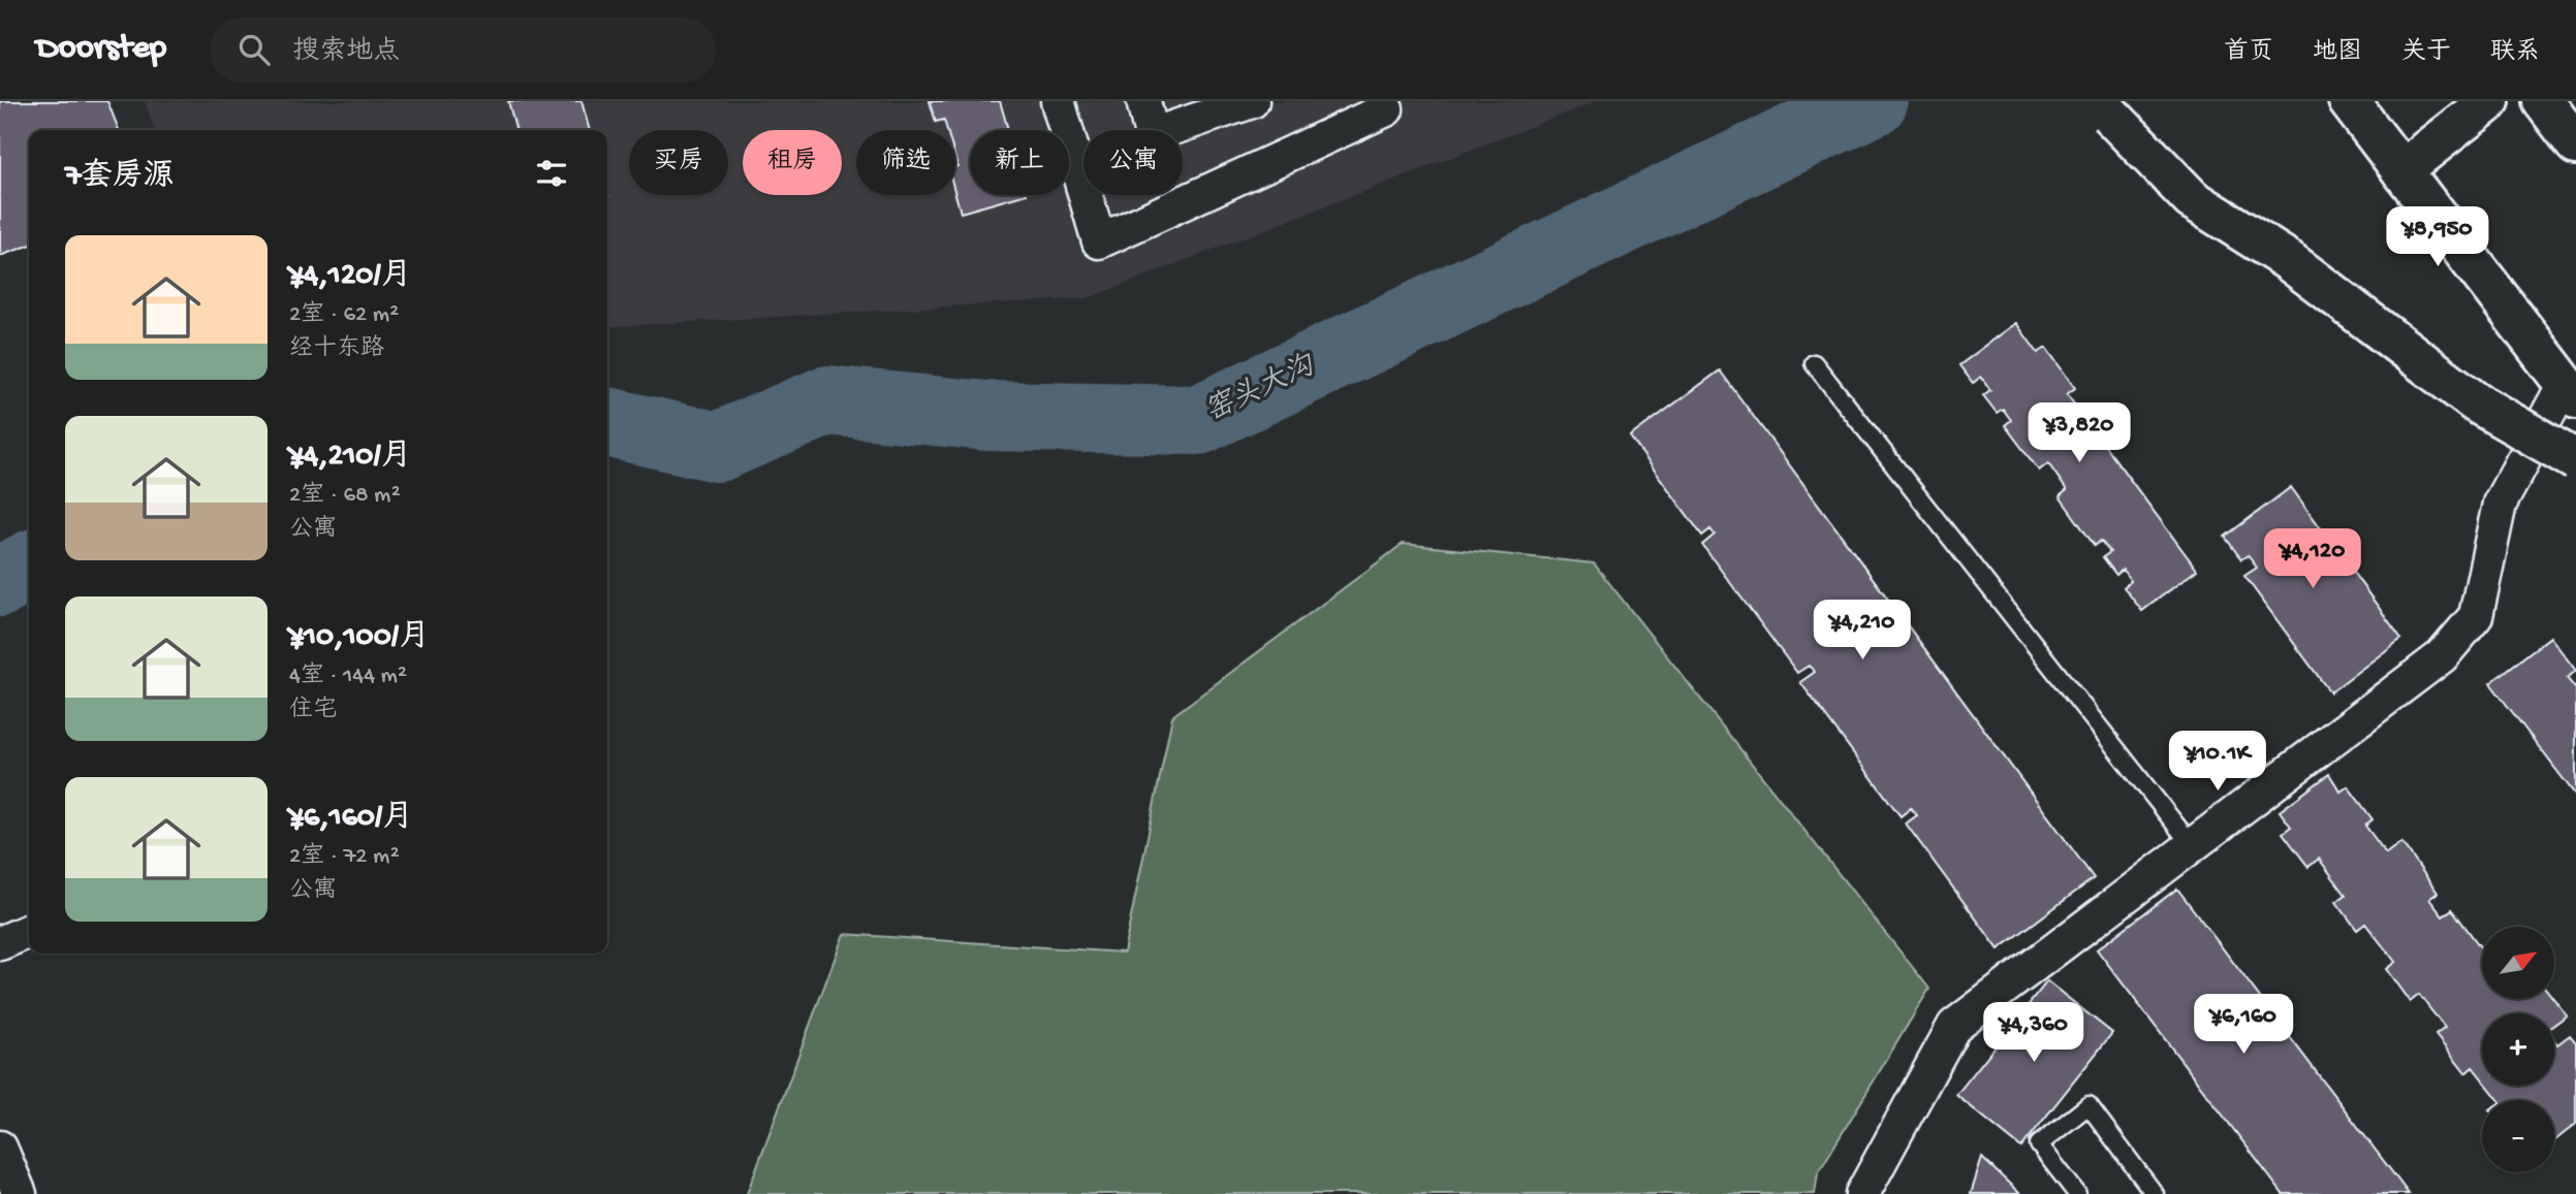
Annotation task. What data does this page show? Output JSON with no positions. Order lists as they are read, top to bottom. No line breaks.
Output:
{"water":["窑头大沟"],"north":"top right","page":{"header":"Doorstep","search":"搜索地点","nav":["首页","地图","关于","联系"],"chip":["买房","租房","筛选","新上","公寓"],"heading":"7套房源","price":["¥8,950","¥3,820","¥4,120","¥4,210","¥10.1K","¥6,160","¥4,360"],"list":[{"name":"¥4,120/月","note":"2室 · 62 m² · 经十东路"},{"name":"¥4,210/月","note":"2室 · 68 m² · 公寓"},{"name":"¥10,100/月","note":"4室 · 144 m² · 住宅"},{"name":"¥6,160/月","note":"2室 · 72 m² · 公寓"}],"map_buttons":["+","−"]}}
